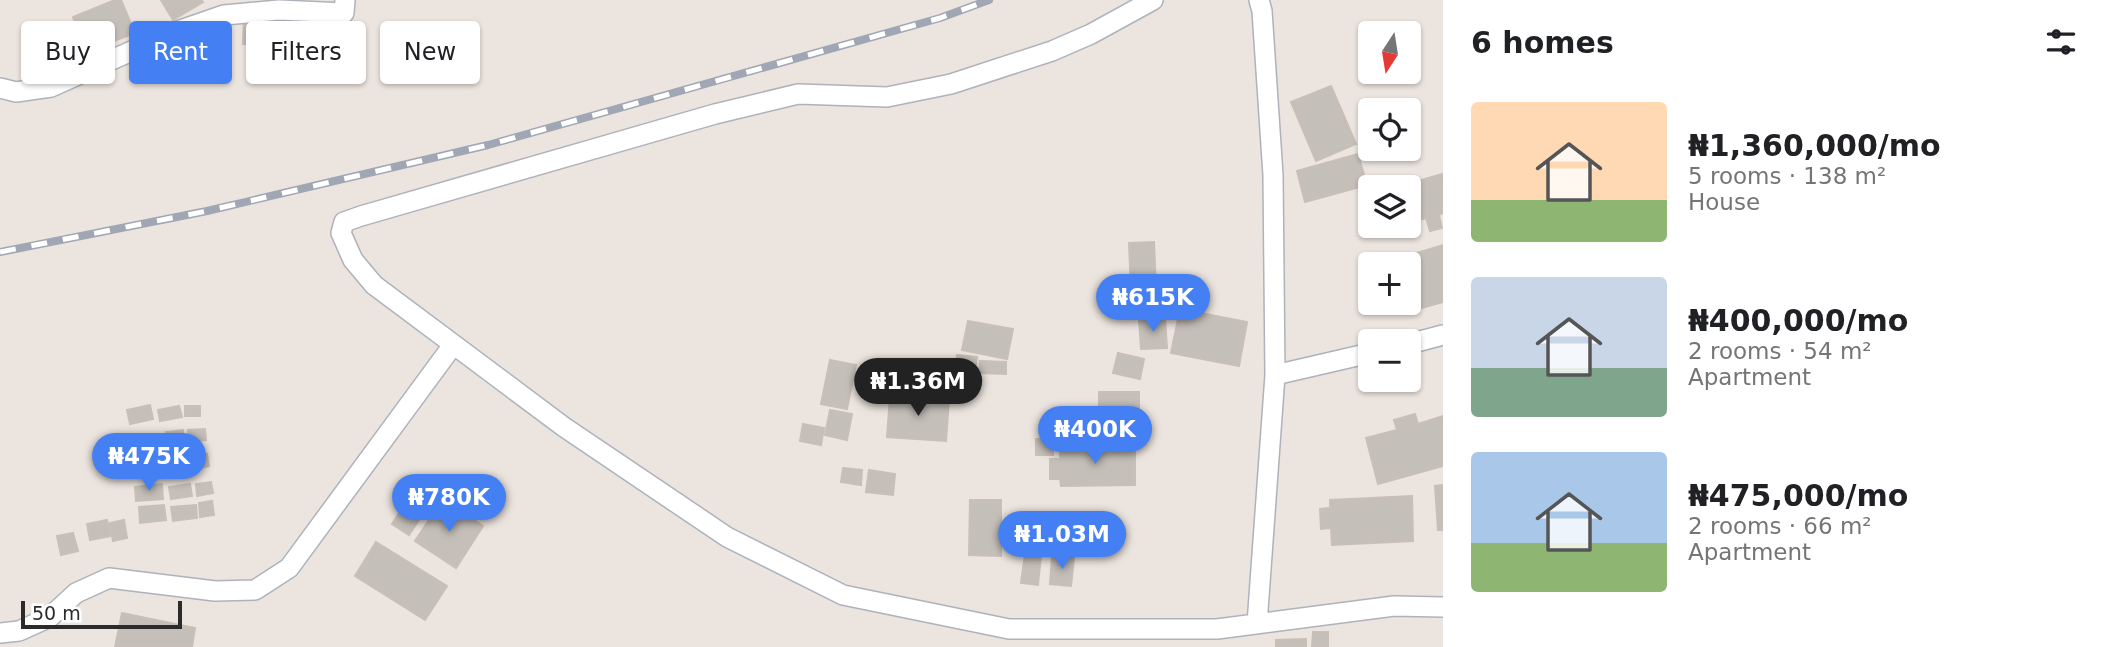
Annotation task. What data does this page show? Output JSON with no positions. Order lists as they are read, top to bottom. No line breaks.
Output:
{"scale_bar":"50 m","north":"bottom","page":{"heading":"6 homes","map_buttons":["+","−"],"chip":["Buy","Rent","Filters","New"],"list":[{"name":"₦1,360,000/mo","note":"5 rooms · 138 m² · House"},{"name":"₦400,000/mo","note":"2 rooms · 54 m² · Apartment"},{"name":"₦475,000/mo","note":"2 rooms · 66 m² · Apartment"}],"price":["₦615K","₦1.36M","₦400K","₦475K","₦780K","₦1.03M"],"scale":"50 m"}}
